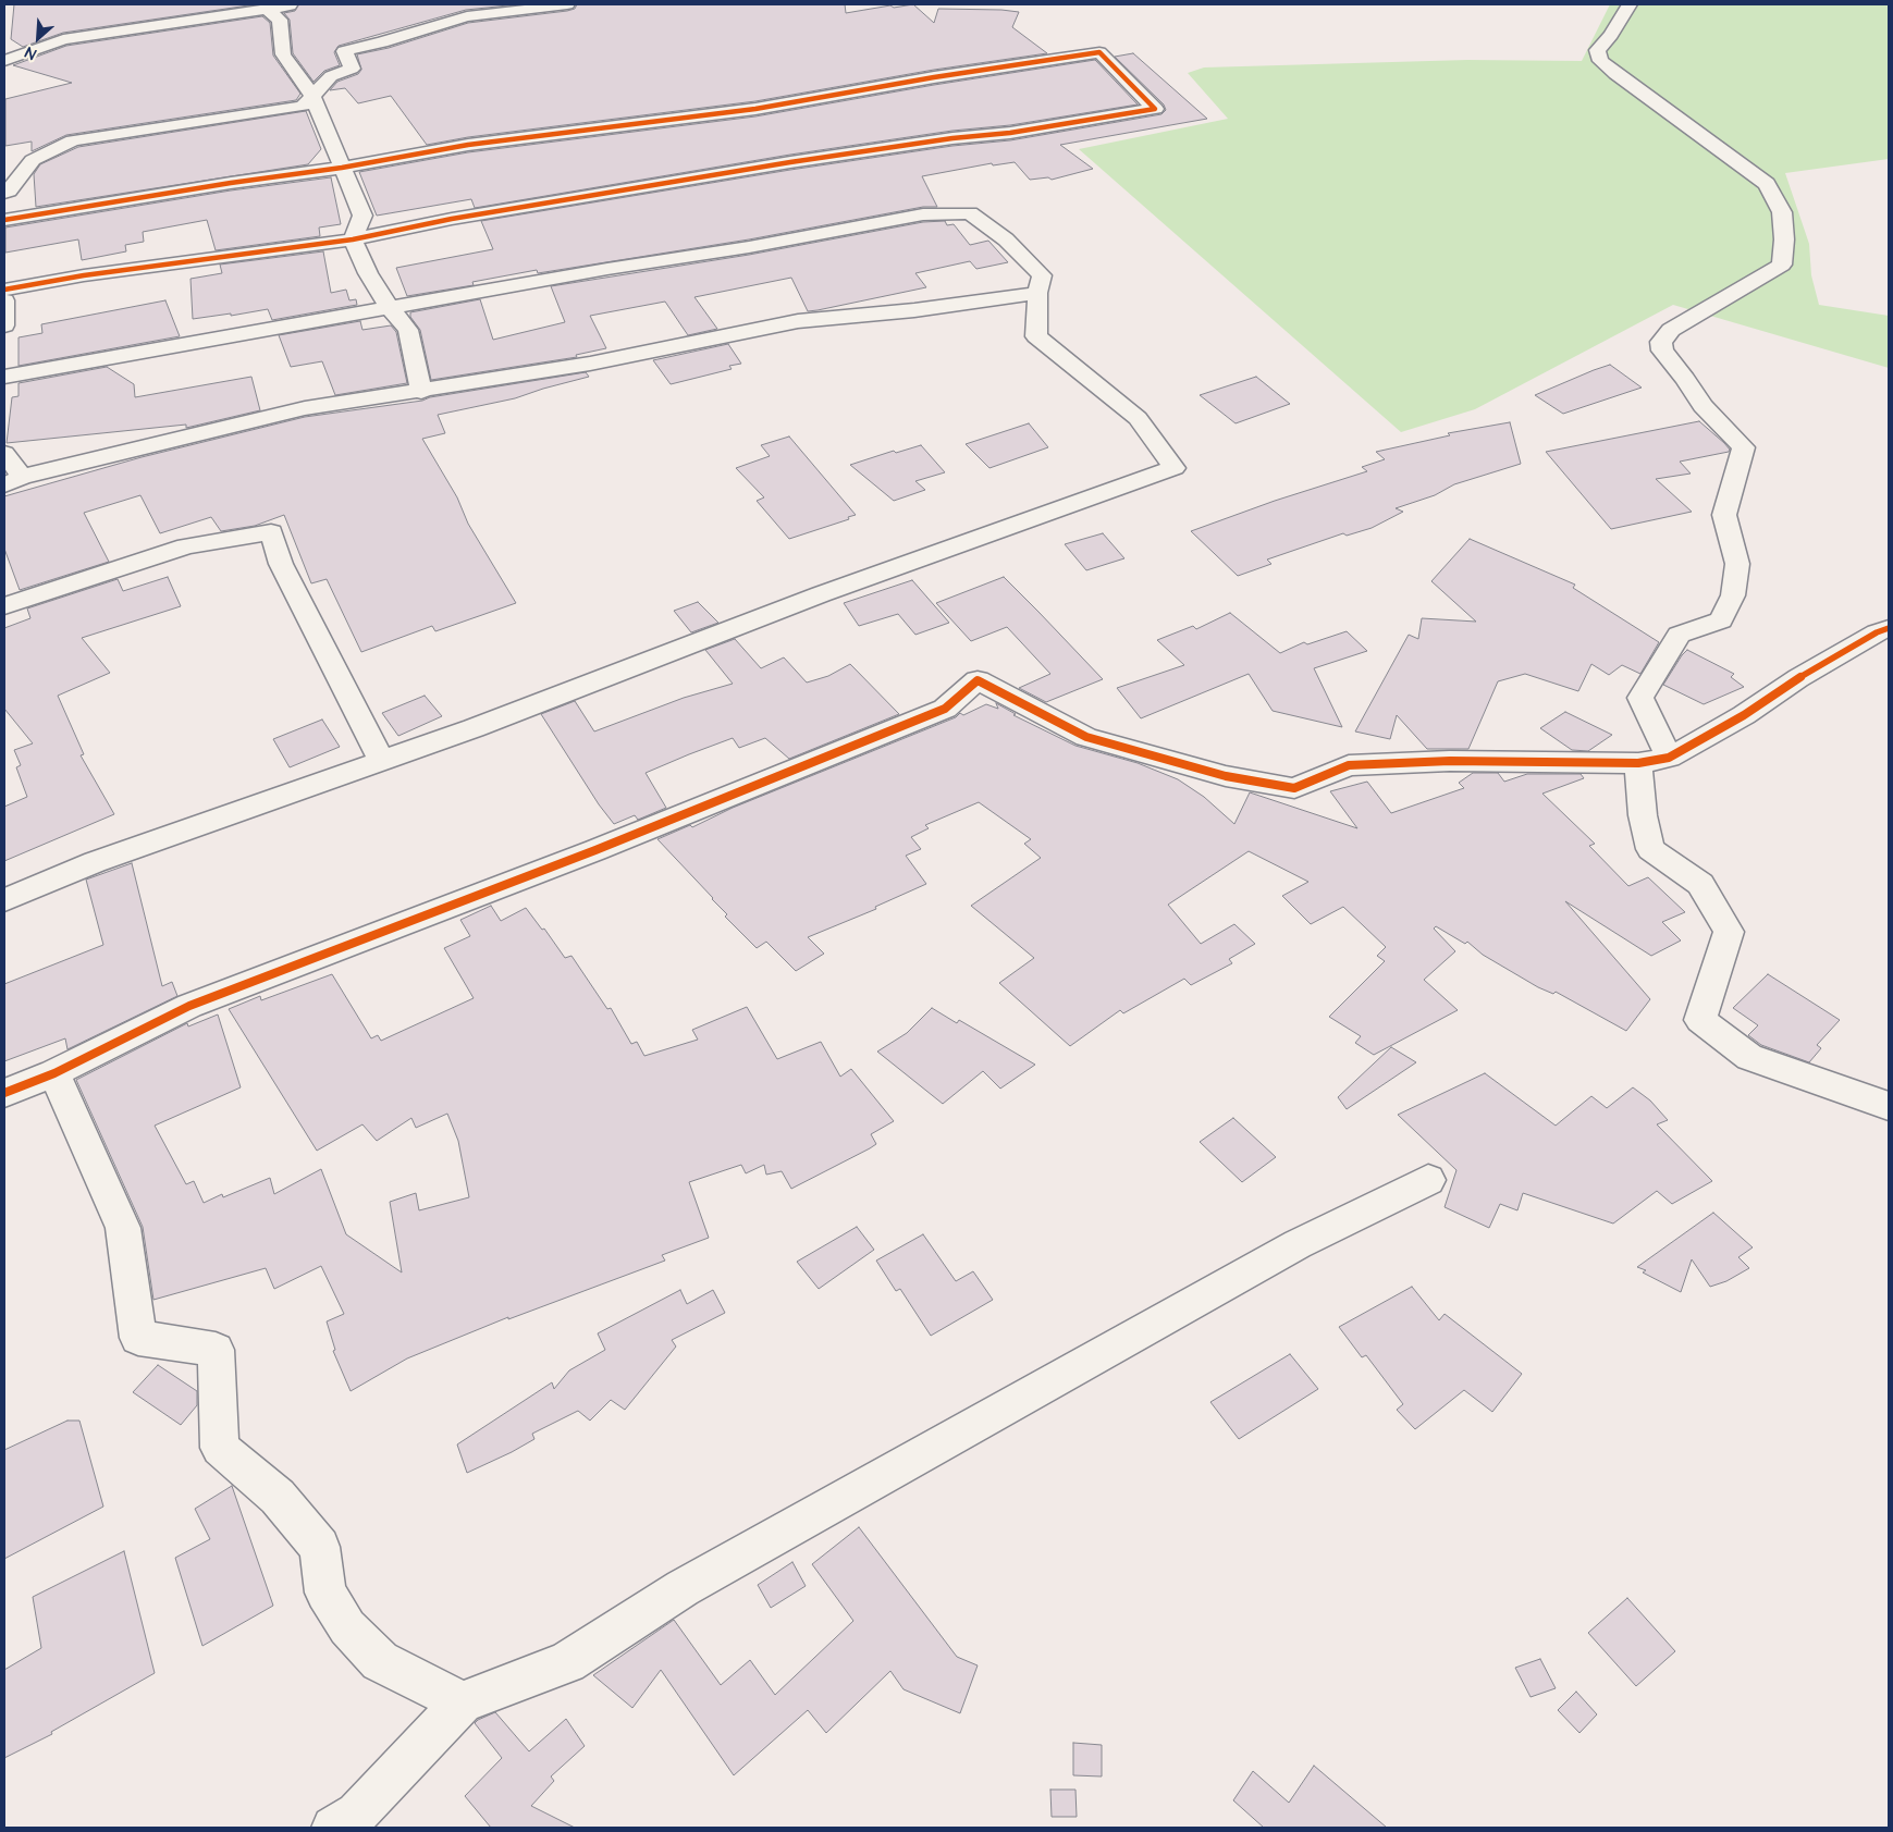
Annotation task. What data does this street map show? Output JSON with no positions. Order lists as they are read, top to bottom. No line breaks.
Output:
{"north":"bottom left"}
